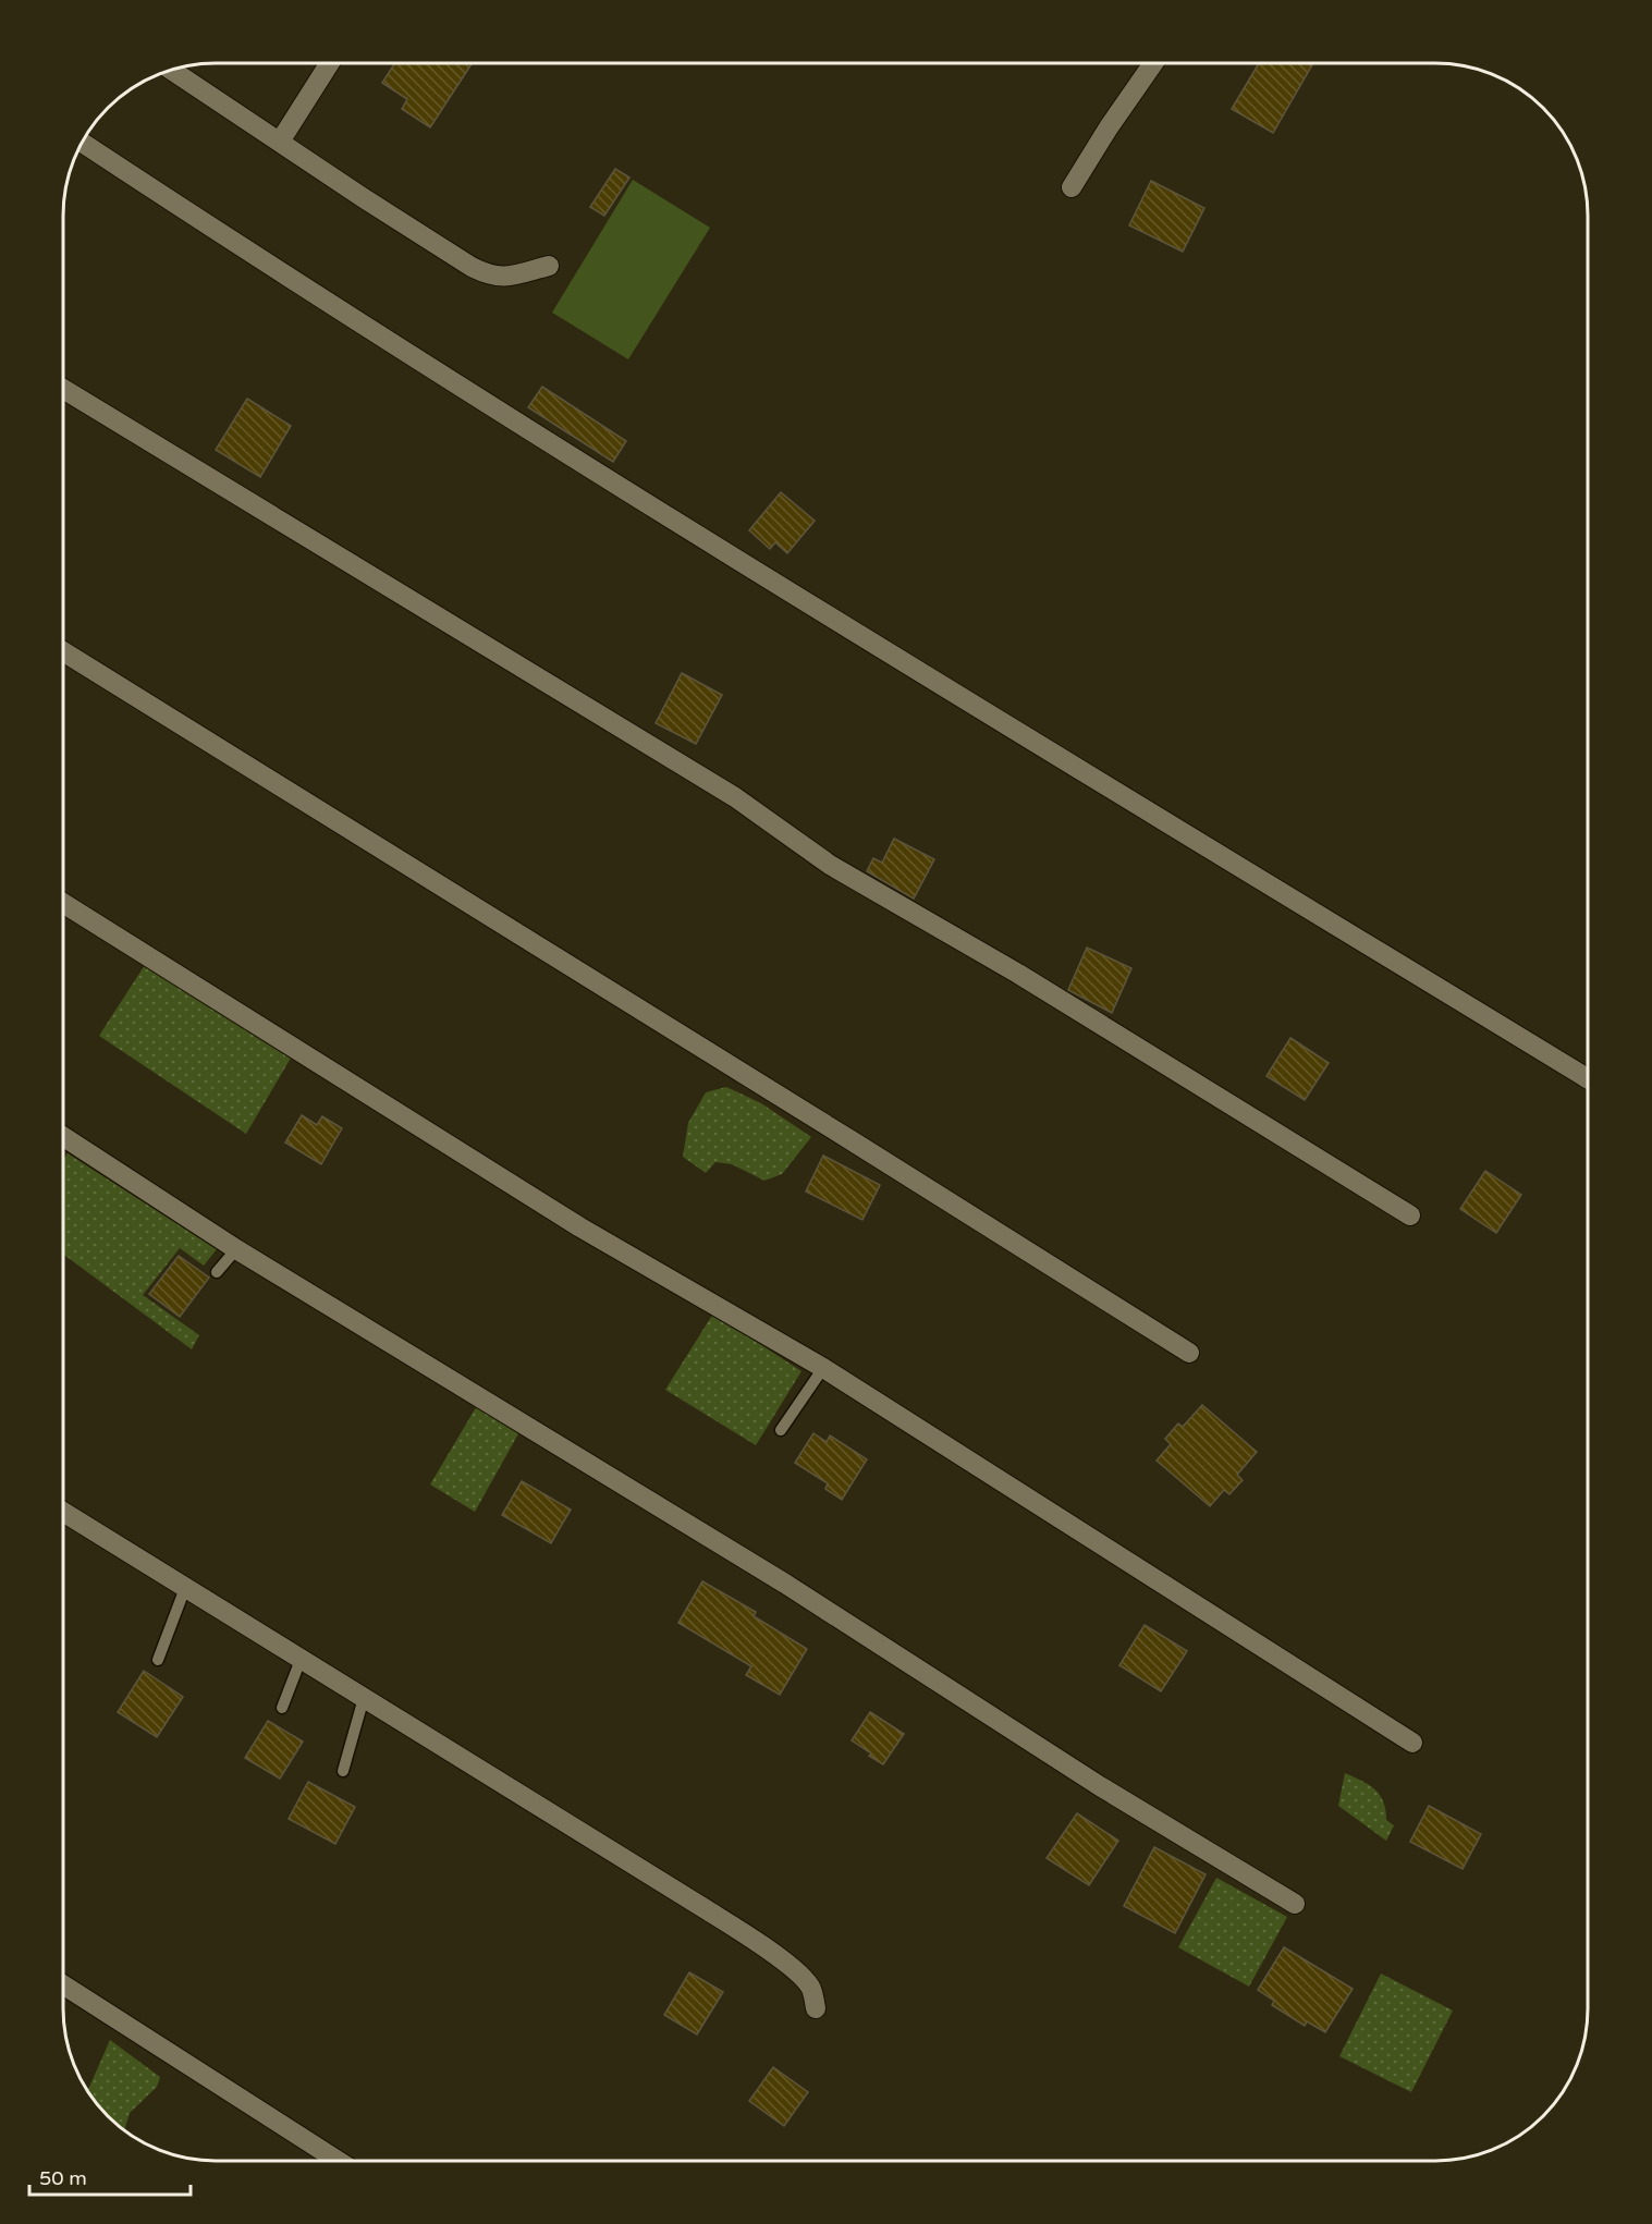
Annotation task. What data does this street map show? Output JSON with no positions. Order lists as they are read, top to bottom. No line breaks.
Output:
{"scale_bar":"50 m"}
